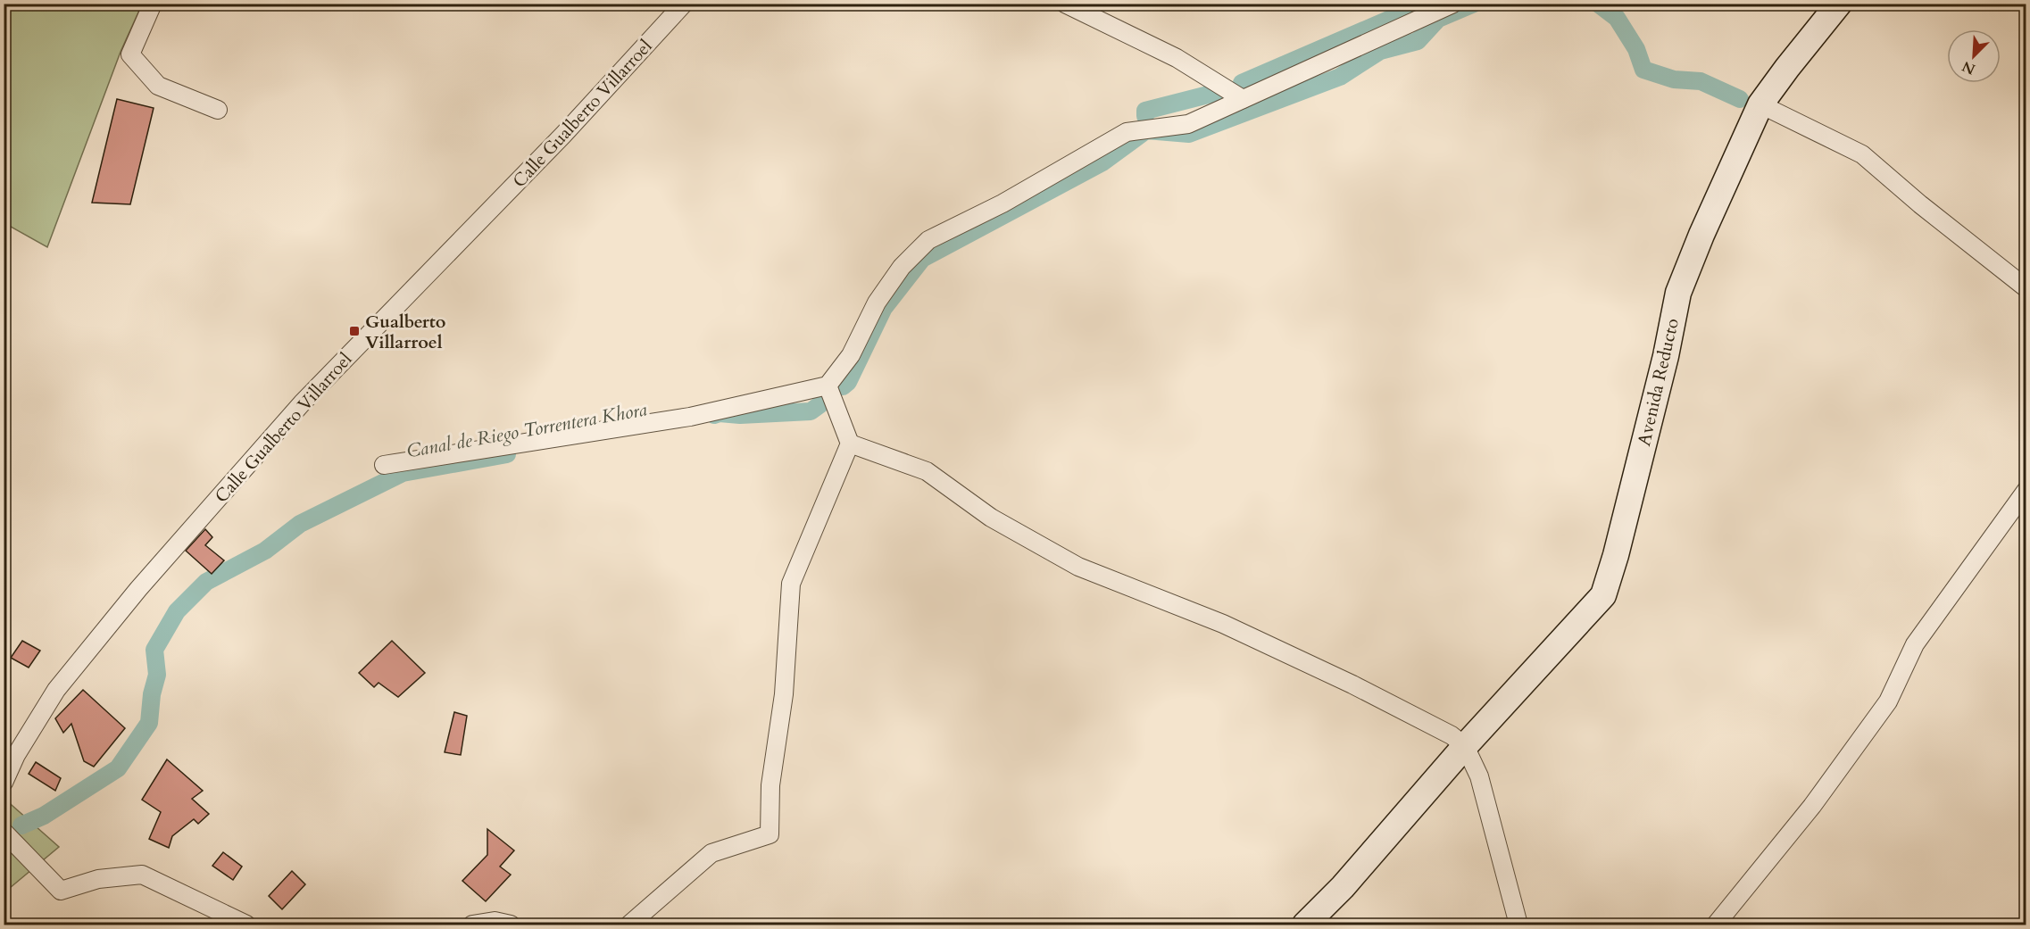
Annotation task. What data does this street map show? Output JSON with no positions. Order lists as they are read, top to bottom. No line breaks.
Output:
{"streets":{"main road":["Avenida Reducto"],"street":["Calle Gualberto Villarroel"]},"water":["Canal de Riego Torrentera Khora"],"places":{"transit":["Gualberto Villarroel"]},"north":"bottom left"}
